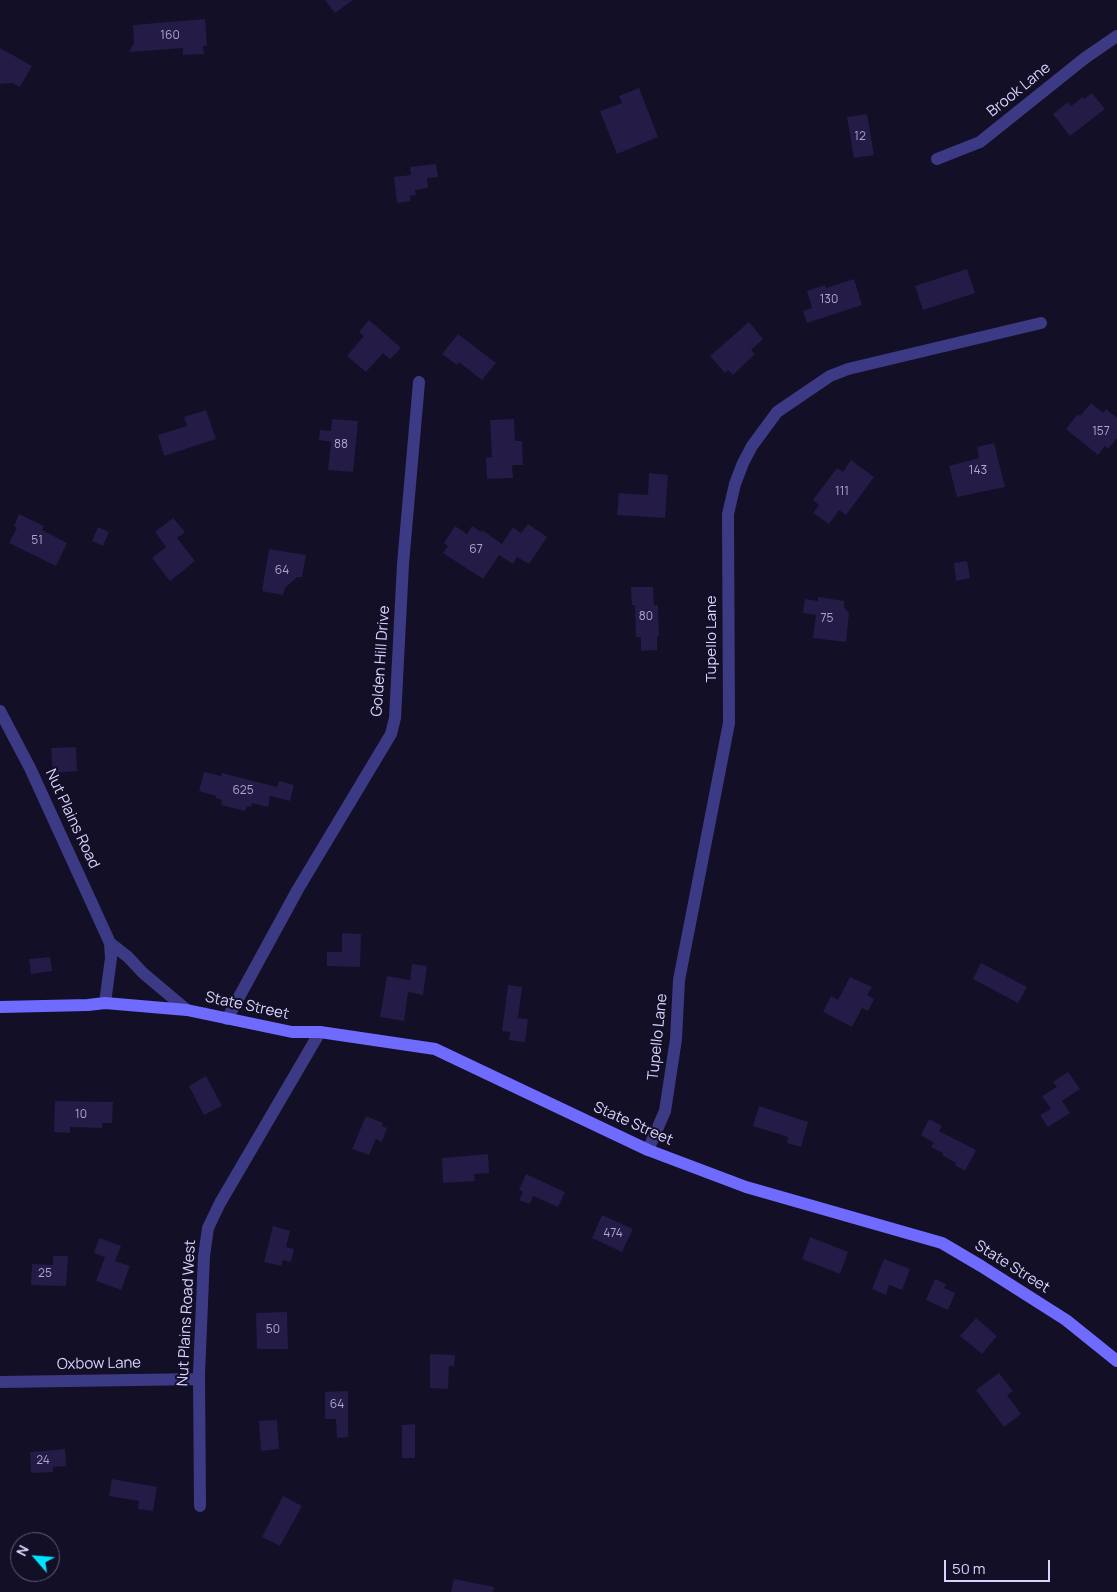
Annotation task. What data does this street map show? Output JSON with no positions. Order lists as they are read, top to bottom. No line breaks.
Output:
{"streets":{"street":["Brook Lane","Tupello Lane","Golden Hill Drive","Nut Plains Road","State Street","Nut Plains Road West","Oxbow Lane"]},"crossings":[["Tupello Lane","State Street"],["Golden Hill Drive","State Street"],["Nut Plains Road","State Street"],["State Street","Nut Plains Road West"],["Nut Plains Road West","Oxbow Lane"]],"house_numbers":["160","12","130","157","88","143","111","51","67","64","80","75","625","10","474","25","50","64","24"],"scale_bar":"50 m","north":"top left"}
